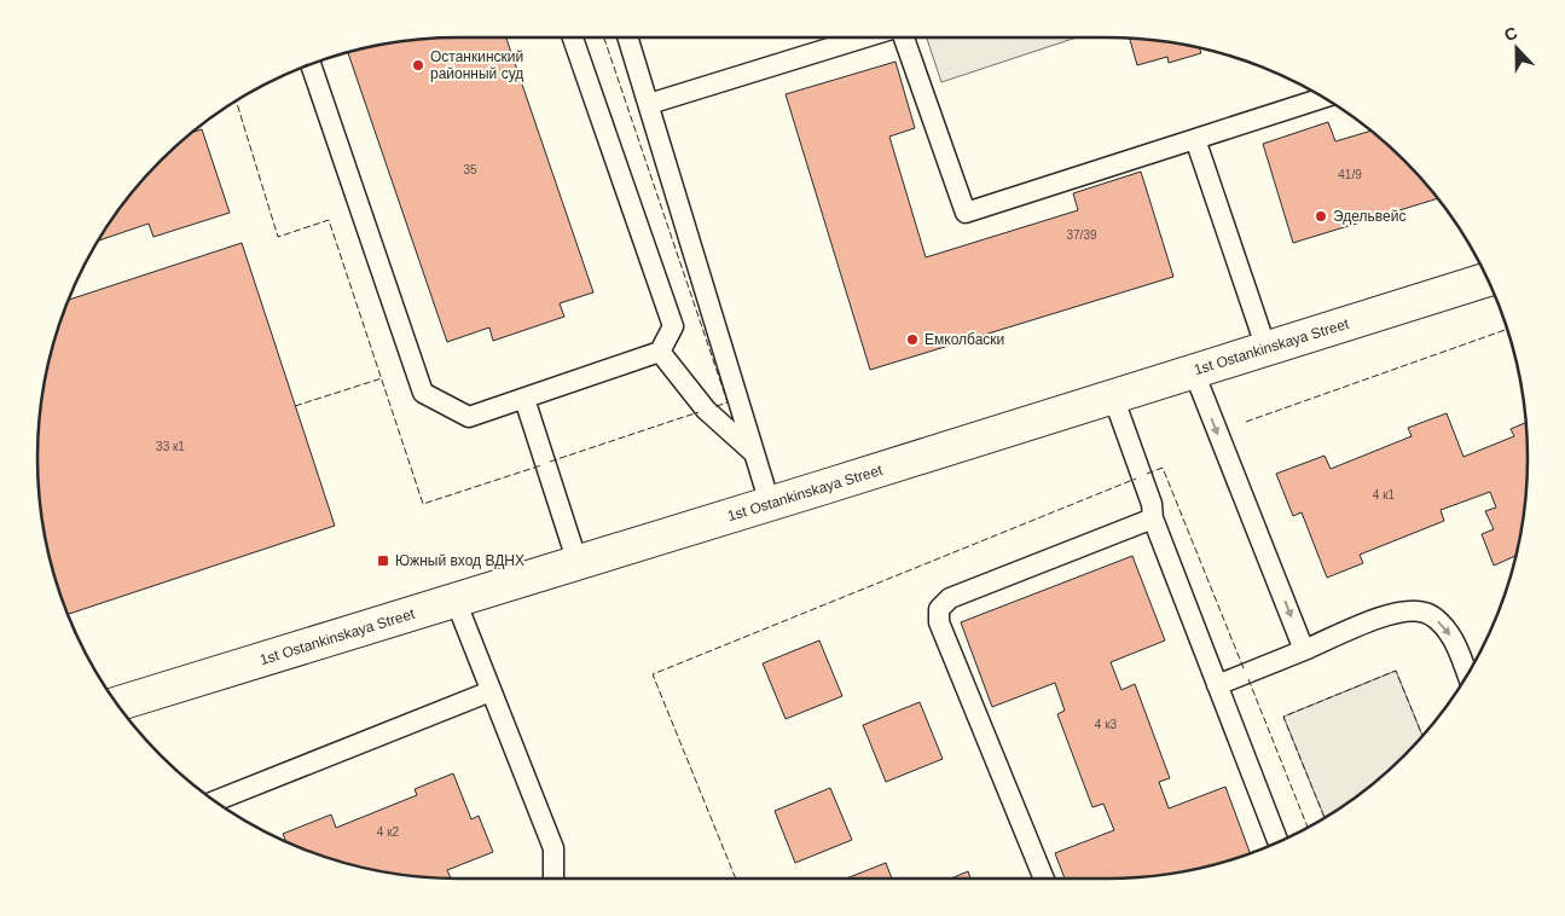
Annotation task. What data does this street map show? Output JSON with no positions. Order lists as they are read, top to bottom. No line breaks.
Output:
{"streets":{"street":["1st Ostankinskaya Street"]},"places":{"other":["Останкинский районный суд","Эдельвейс","Емколбаски"],"transit":["Южный вход ВДНХ"]},"house_numbers":["35","41/9","37/39","33 к1","4 к1","4 к3","4 к2"],"north":"top"}
